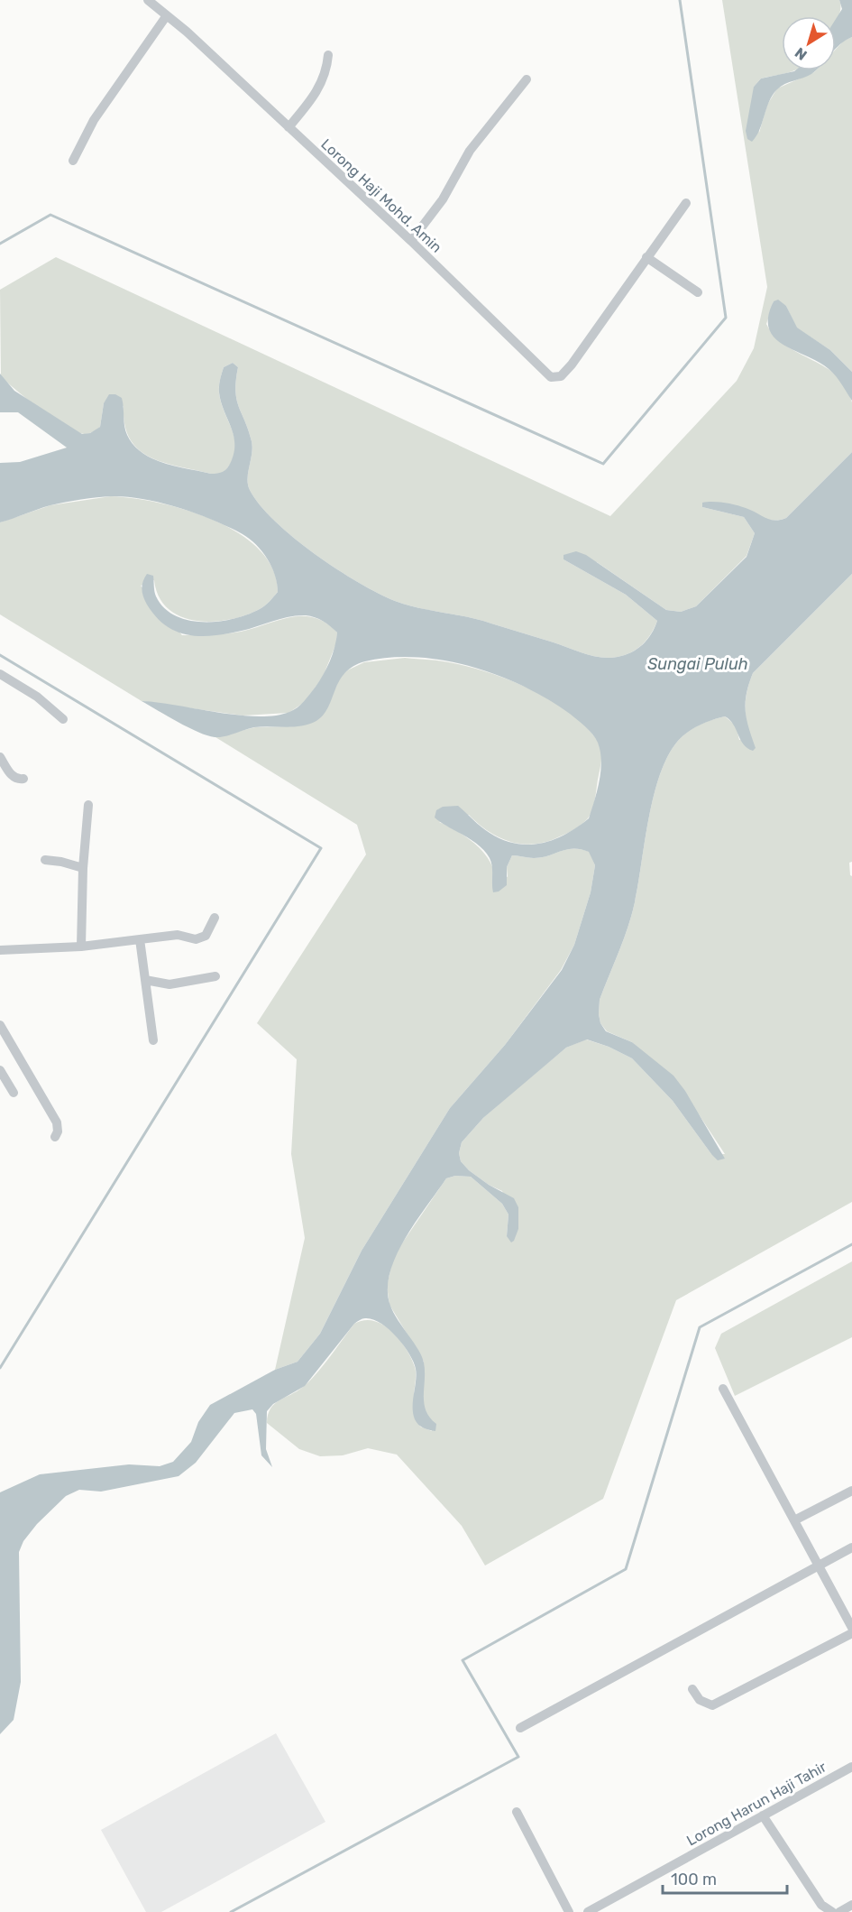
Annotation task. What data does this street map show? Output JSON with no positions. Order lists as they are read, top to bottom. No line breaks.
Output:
{"streets":{"street":["Lorong Haji Mohd. Amin","Lorong Harun Haji Tahir"]},"water":["Sungai Puluh"],"scale_bar":"100 m","north":"bottom left"}
